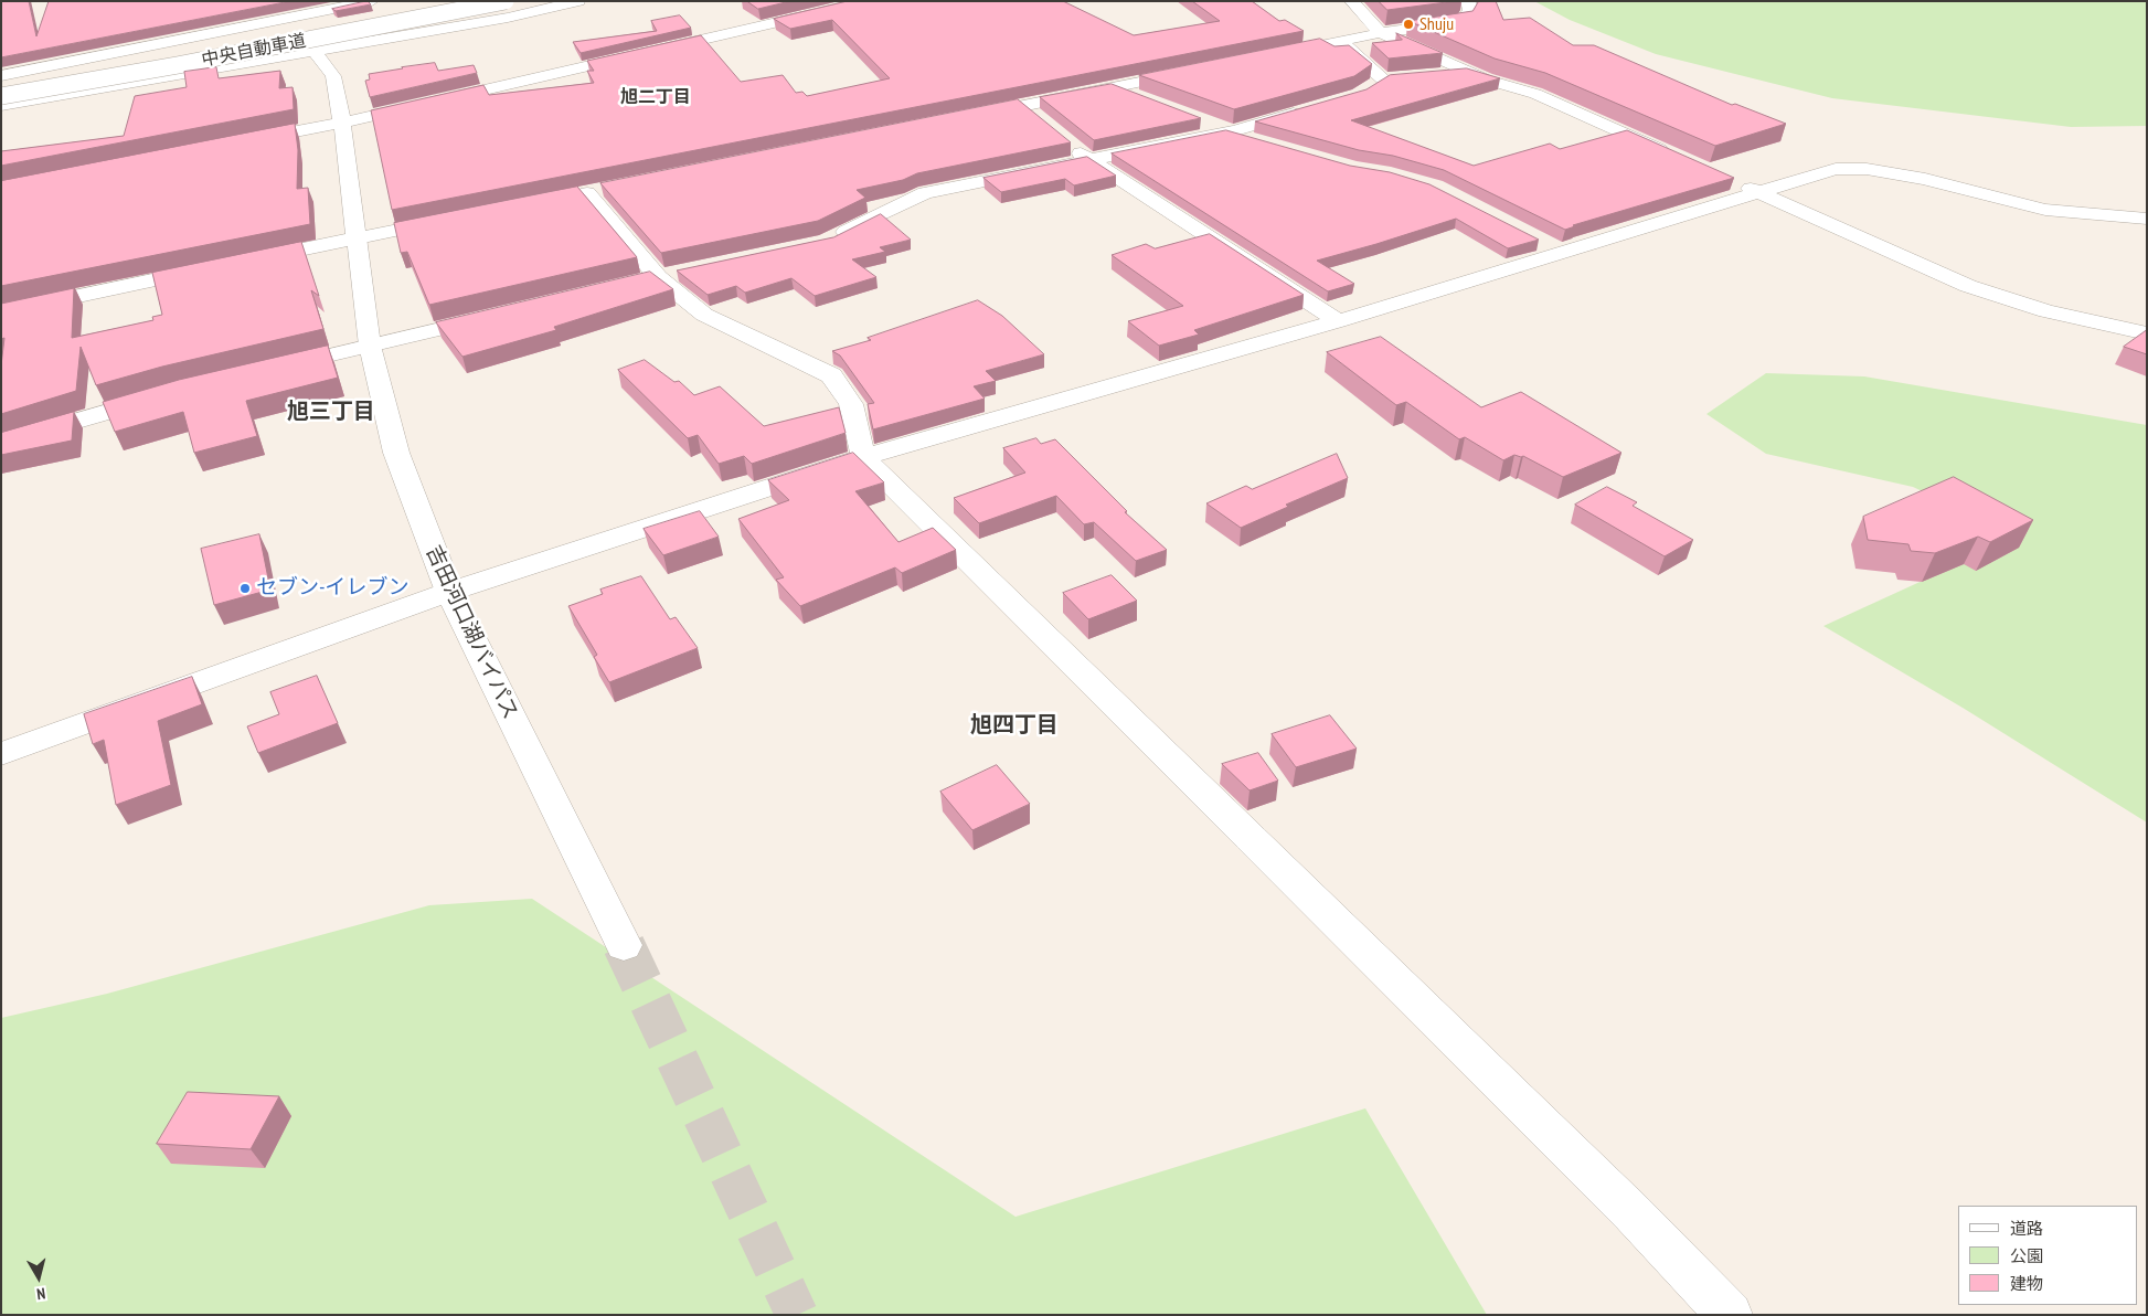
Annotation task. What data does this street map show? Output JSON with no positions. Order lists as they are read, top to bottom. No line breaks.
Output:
{"streets":{"main road":["中央自動車道","吉田河口湖バイパス"]},"districts":["旭二丁目","旭三丁目","旭四丁目"],"places":["Shuju","セブン-イレブン"],"legend":["道路","公園","建物"],"north":"bottom"}
